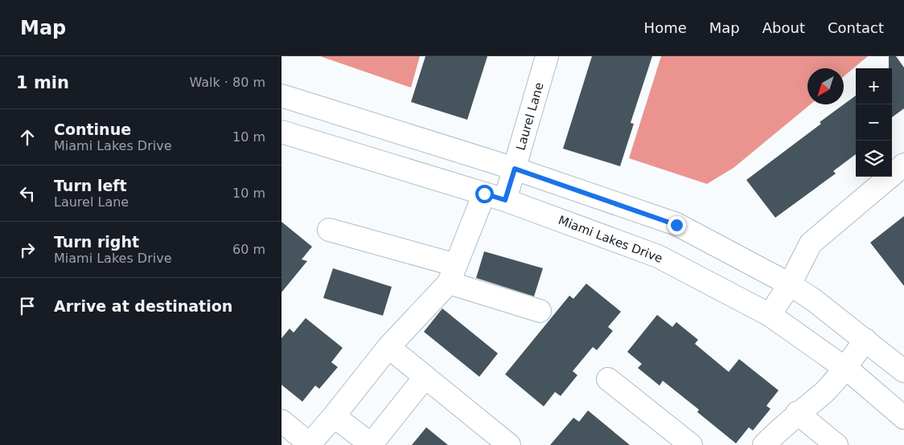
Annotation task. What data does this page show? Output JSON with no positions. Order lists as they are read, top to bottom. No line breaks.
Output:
{"streets":{"main road":["Laurel Lane","Miami Lakes Drive"]},"crossings":[["Laurel Lane","Miami Lakes Drive"]],"north":"bottom left","page":{"header":"Map","nav":["Home","Map","About","Contact"],"heading":["1 min","Walk · 80 m"],"map_buttons":["+","−"],"list":[["Continue","Miami Lakes Drive","10 m"],["Turn left","Laurel Lane","10 m"],["Turn right","Miami Lakes Drive","60 m"],"Arrive at destination"]}}
